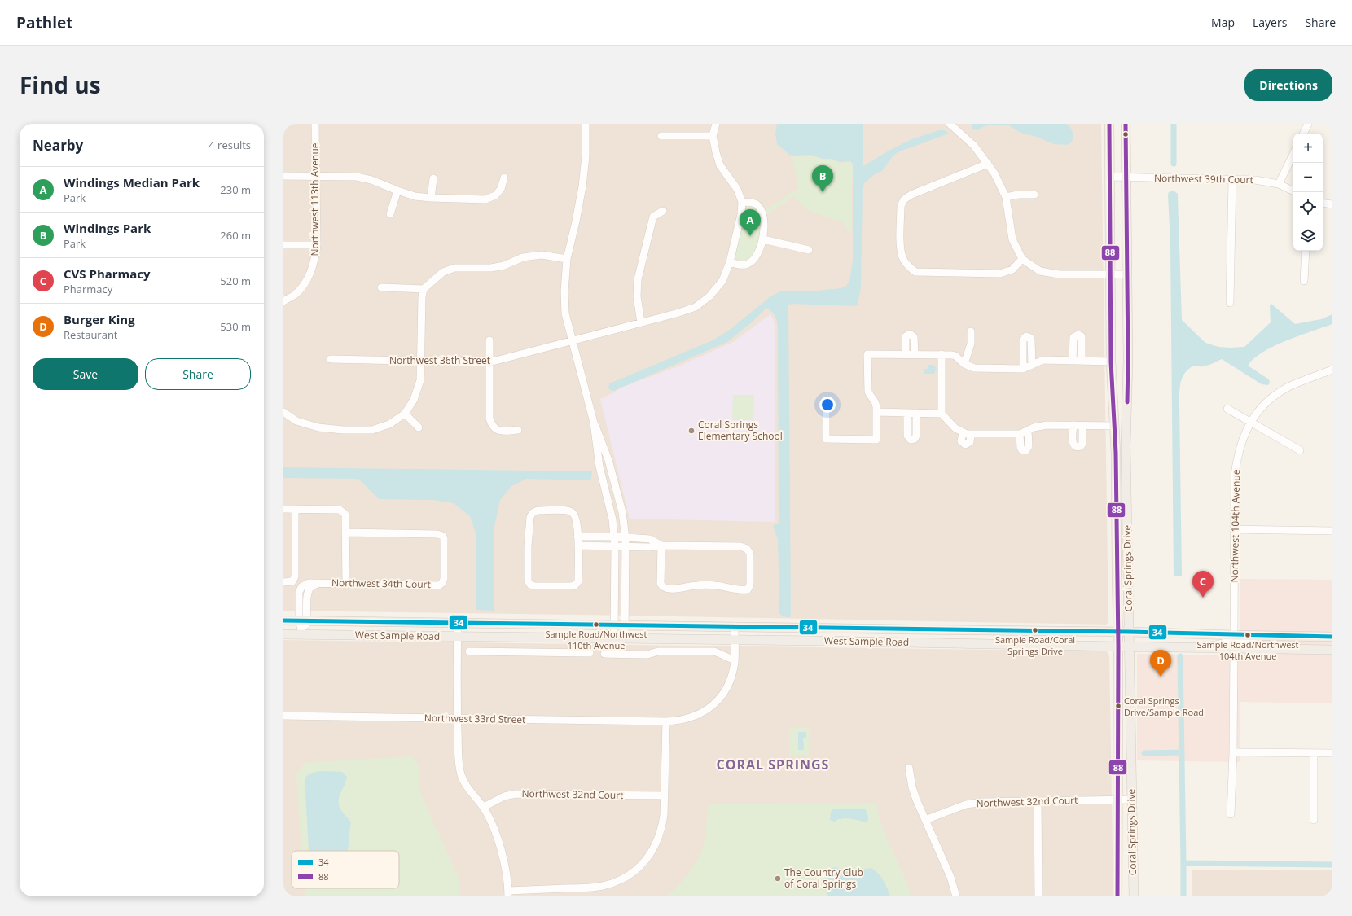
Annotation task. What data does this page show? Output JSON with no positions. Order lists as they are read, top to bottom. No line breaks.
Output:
{"streets":{"main road":["Coral Springs Drive","West Sample Road"],"street":["Northwest 39th Court","Northwest 113th Avenue","Northwest 36th Street","Northwest 104th Avenue","Northwest 34th Court","Northwest 33rd Street","Northwest 32nd Court"]},"crossings":[["Northwest 39th Court","Coral Springs Drive"],["Northwest 104th Avenue","West Sample Road"],["Coral Springs Drive","West Sample Road"],["Coral Springs Drive","Northwest 32nd Court"],["Northwest 34th Court","West Sample Road"],["West Sample Road","Northwest 33rd Street"]],"districts":["CORAL SPRINGS"],"places":["Coral Springs Elementary School","Sample Road/Northwest 110th Avenue","Sample Road/Coral Springs Drive","Sample Road/Northwest 104th Avenue","Coral Springs Drive/Sample Road","The Country Club of Coral Springs"],"lines":["transit line 88","transit line 34"],"legend":["34","88"],"page":{"header":"Pathlet","nav":["Map","Layers","Share"],"title":"Find us","buttons":["Directions",["Save","Share"]],"heading":["Nearby","4 results"],"map_buttons":["+","−"],"pins":["B","A","C","D"],"list":[{"mark":"A","name":"Windings Median Park","note":"Park","value":"230 m"},{"mark":"B","name":"Windings Park","note":"Park","value":"260 m"},{"mark":"C","name":"CVS Pharmacy","note":"Pharmacy","value":"520 m"},{"mark":"D","name":"Burger King","note":"Restaurant","value":"530 m"}]}}
